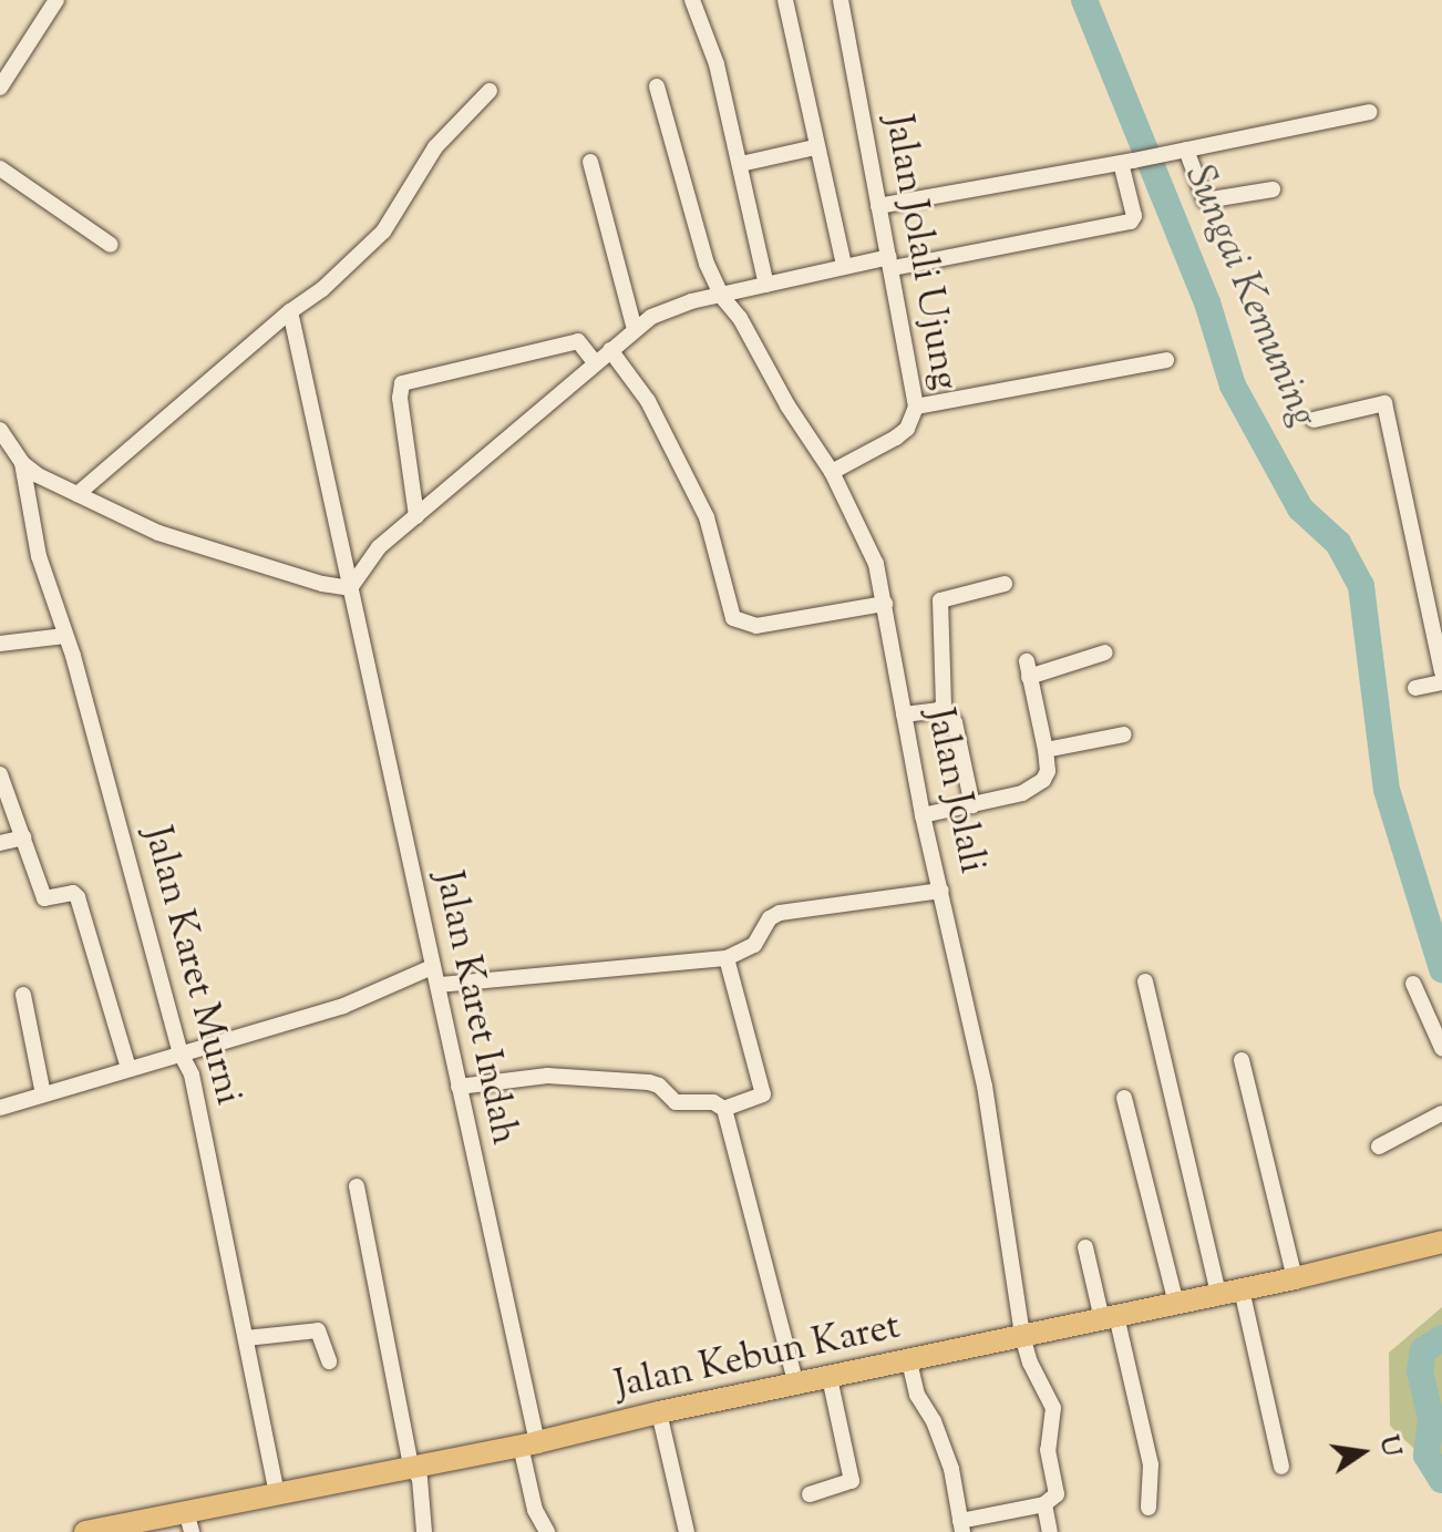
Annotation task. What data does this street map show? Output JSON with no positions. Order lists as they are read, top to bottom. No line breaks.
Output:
{"streets":{"main road":["Jalan Kebun Karet"],"street":["Jalan Jolali Ujung","Jalan Jolali","Jalan Karet Murni","Jalan Karet Indah"]},"crossings":[["Jalan Jolali Ujung","Jalan Jolali"],["Jalan Jolali","Jalan Kebun Karet"],["Jalan Karet Murni","Jalan Kebun Karet"],["Jalan Karet Indah","Jalan Kebun Karet"]],"water":["Sungai Kemuning"],"north":"right"}
